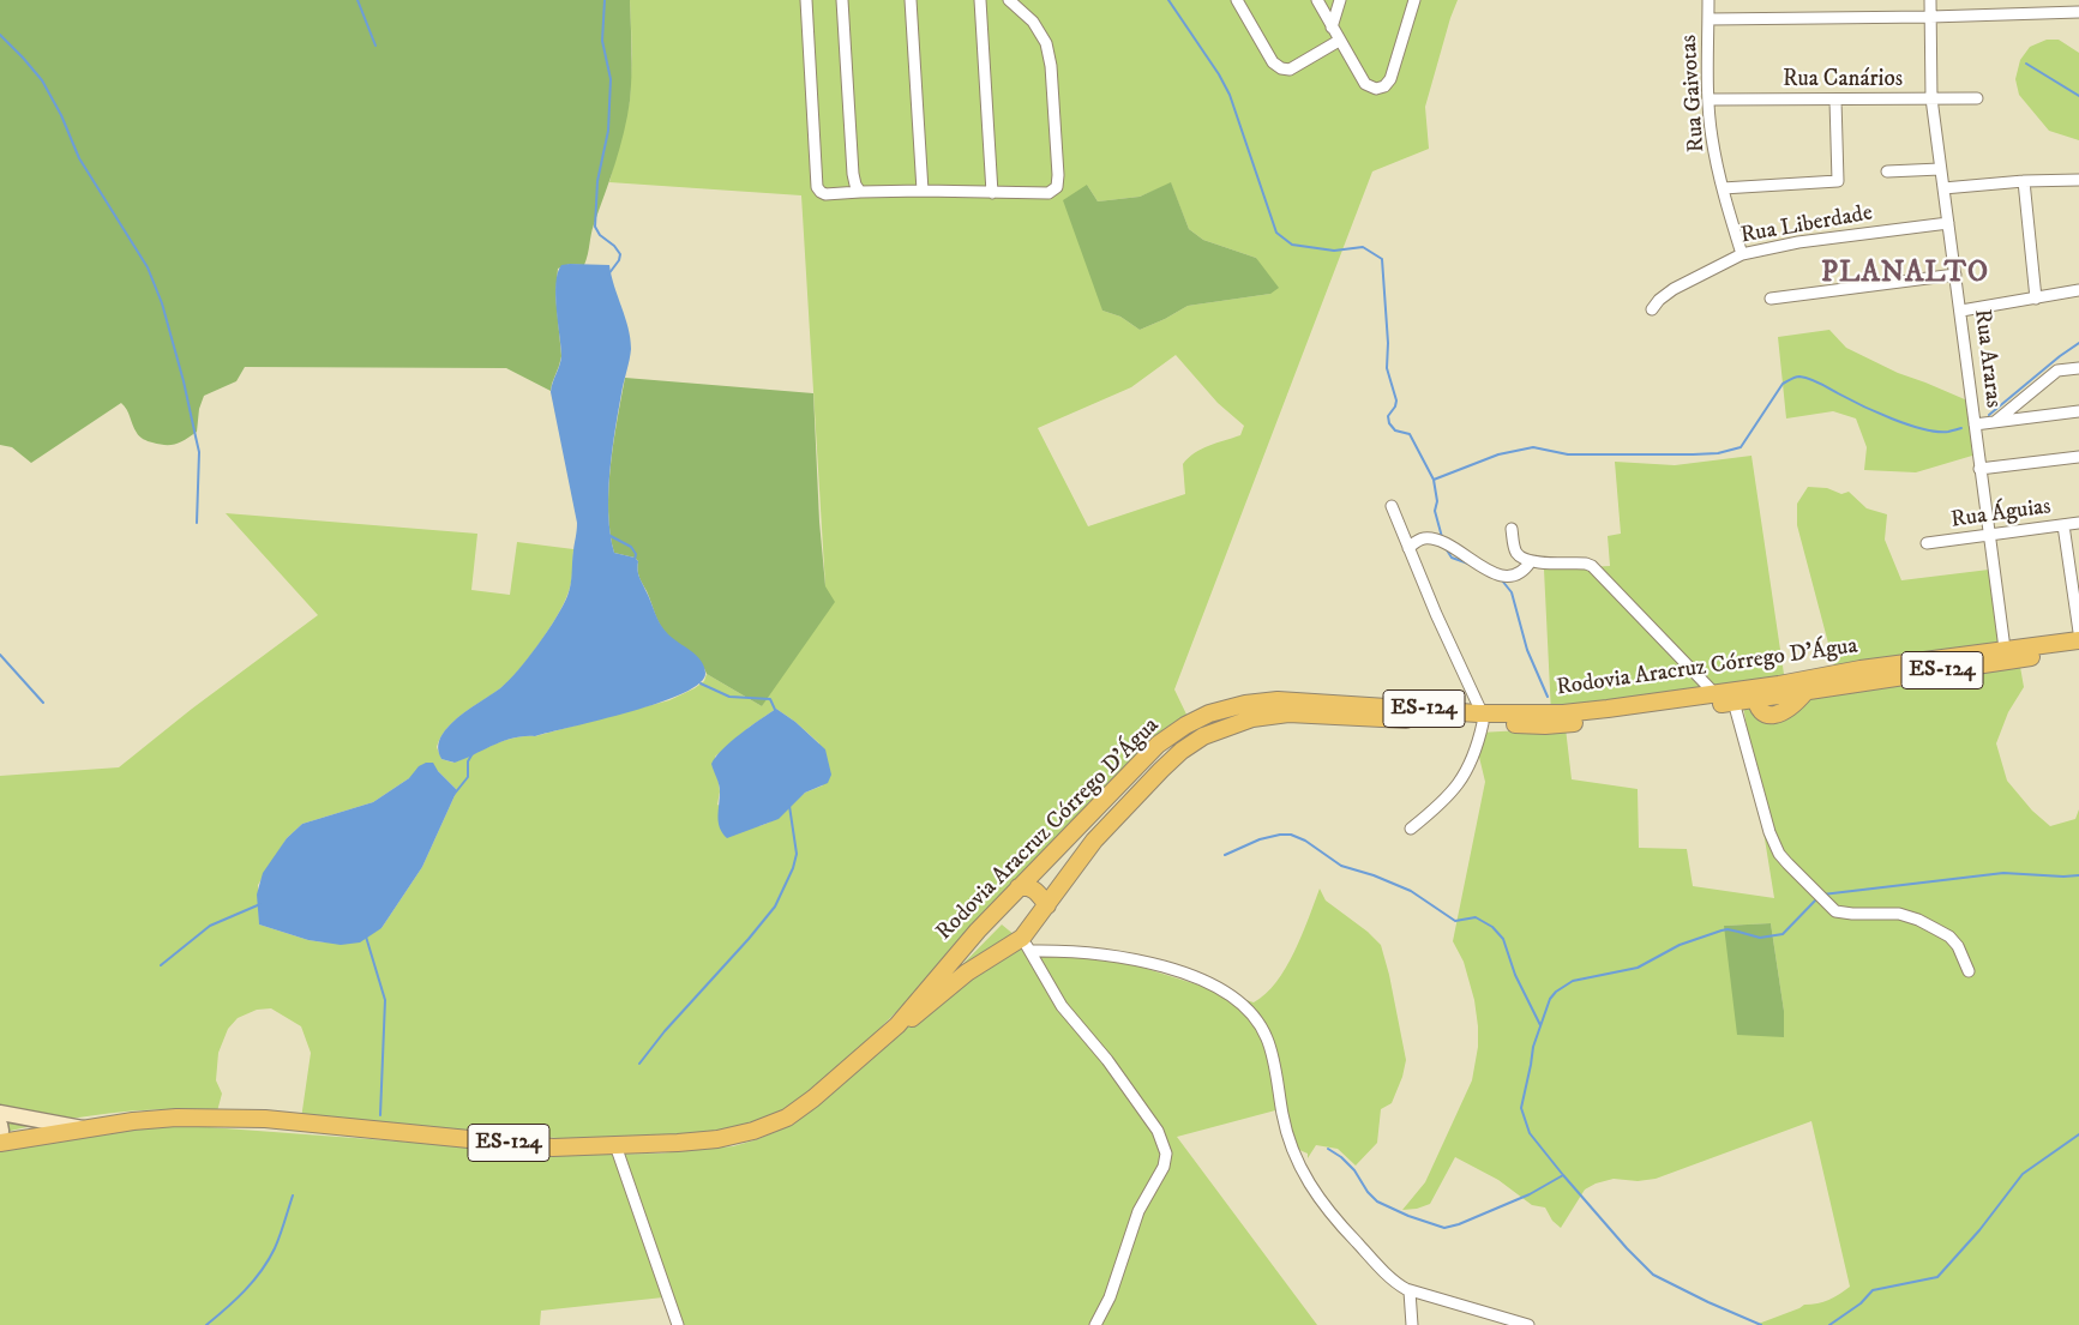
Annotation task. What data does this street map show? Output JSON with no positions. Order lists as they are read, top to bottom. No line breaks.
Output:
{"streets":{"main road":["Rodovia Aracruz Córrego D'Água","ES-124"],"street":["Rua Canários","Rua Gaivotas","Rua Liberdade","Rua Araras","Rua Águias"]},"crossings":[["Rua Canários","Rua Gaivotas"],["Rua Canários","Rua Araras"],["Rua Gaivotas","Rua Liberdade"],["Rua Liberdade","Rua Araras"],["Rua Araras","Rua Águias"],["Rua Araras","Rodovia Aracruz Córrego D'Água"]],"districts":["PLANALTO"]}
